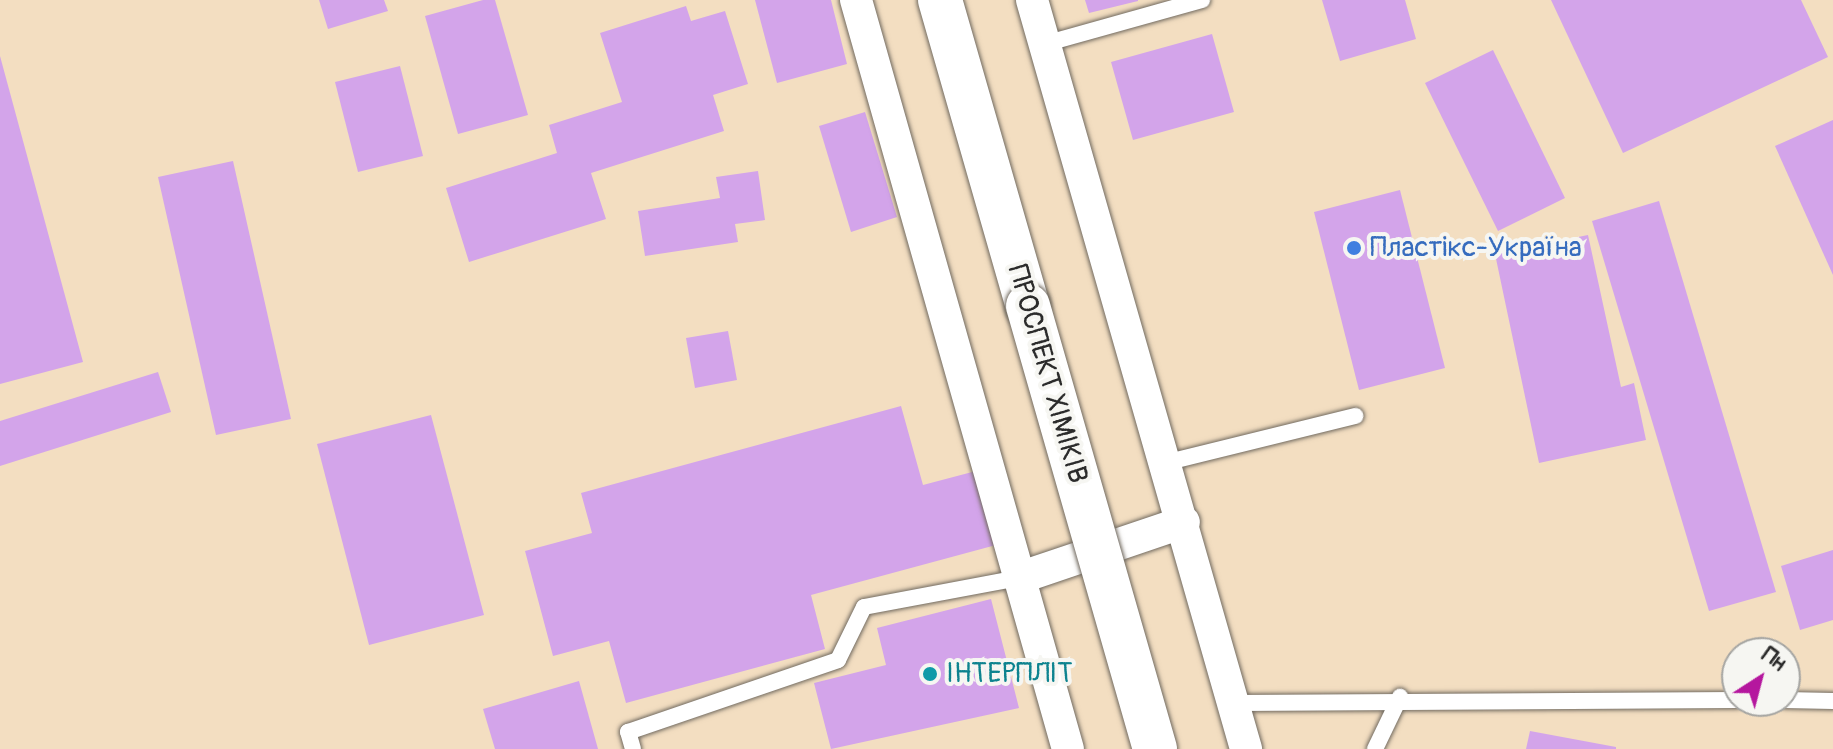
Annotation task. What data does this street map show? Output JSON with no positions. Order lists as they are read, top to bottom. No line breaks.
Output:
{"streets":{"main road":["ПРОСПЕКТ ХІМІКІВ"]},"places":["Пластікс-Україна","ІНТЕРПЛІТ"],"north":"top right"}
